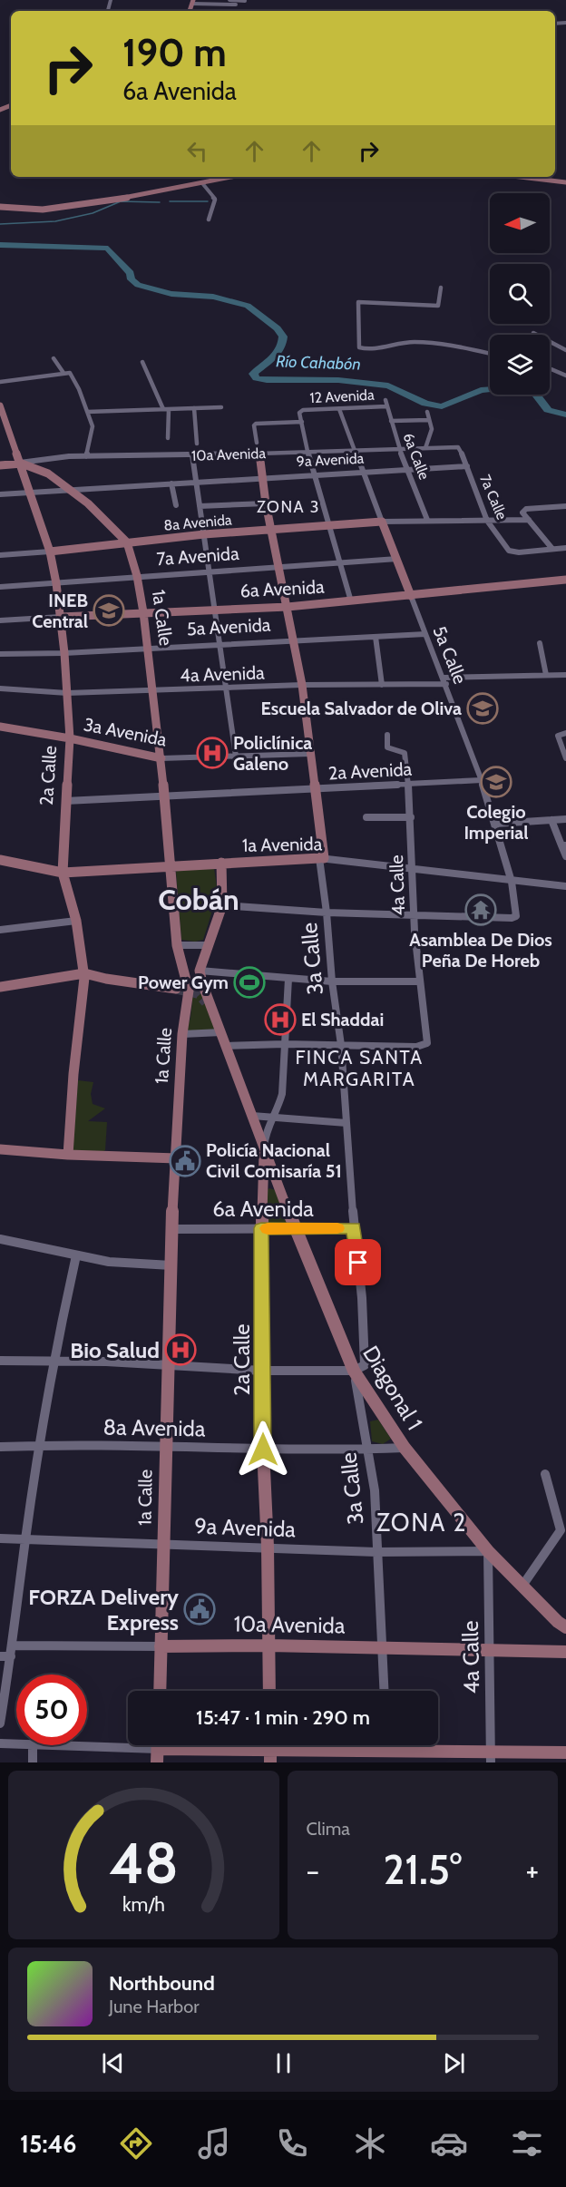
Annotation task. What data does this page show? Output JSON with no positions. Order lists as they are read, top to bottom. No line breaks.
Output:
{"streets":{"main road":["10a Avenida","8a Avenida","6a Avenida","1a Calle","5a Calle","3a Avenida","2a Calle","1a Avenida","3a Calle","Diagonal 1"],"street":["12 Avenida","6a Calle","9a Avenida","7a Calle","7a Avenida","5a Avenida","4a Avenida","2a Avenida","4a Calle"]},"crossings":[["12 Avenida","6a Calle"],["12 Avenida","5a Calle"],["10a Avenida","6a Calle"],["10a Avenida","7a Calle"],["10a Avenida","1a Calle"],["10a Avenida","5a Calle"],["10a Avenida","2a Calle"],["10a Avenida","4a Calle"],["10a Avenida","3a Calle"],["6a Calle","9a Avenida"],["6a Calle","8a Avenida"],["9a Avenida","7a Calle"],["9a Avenida","1a Calle"],["9a Avenida","5a Calle"],["9a Avenida","2a Calle"],["9a Avenida","4a Calle"],["9a Avenida","3a Calle"],["9a Avenida","Diagonal 1"],["7a Calle","8a Avenida"],["8a Avenida","1a Calle"],["8a Avenida","5a Calle"],["8a Avenida","2a Calle"],["8a Avenida","3a Calle"],["8a Avenida","Diagonal 1"],["7a Avenida","1a Calle"],["7a Avenida","5a Calle"],["7a Avenida","2a Calle"],["7a Avenida","3a Calle"],["6a Avenida","1a Calle"],["6a Avenida","5a Calle"],["6a Avenida","2a Calle"],["6a Avenida","3a Calle"],["6a Avenida","Diagonal 1"],["1a Calle","5a Avenida"],["1a Calle","4a Avenida"],["1a Calle","3a Avenida"],["1a Calle","2a Avenida"],["1a Calle","1a Avenida"],["5a Avenida","5a Calle"],["5a Avenida","2a Calle"],["5a Avenida","3a Calle"],["5a Calle","4a Avenida"],["5a Calle","2a Avenida"],["5a Calle","1a Avenida"],["5a Calle","4a Calle"],["4a Avenida","2a Calle"],["4a Avenida","3a Calle"],["3a Avenida","2a Calle"],["3a Avenida","3a Calle"],["2a Avenida","2a Calle"],["2a Avenida","4a Calle"],["2a Avenida","3a Calle"],["2a Calle","1a Avenida"],["2a Calle","Diagonal 1"],["1a Avenida","4a Calle"],["1a Avenida","3a Calle"],["4a Calle","3a Calle"],["4a Calle","Diagonal 1"],["3a Calle","Diagonal 1"]],"districts":["ZONA 3","Cobán","FINCA SANTA MARGARITA","ZONA 2"],"water":["Río Cahabón"],"places":{"school or university":["INEB Central","Escuela Salvador de Oliva","Colegio Imperial"],"hospital":["Policlínica Galeno","El Shaddai","Bio Salud"],"temple":["Asamblea De Dios Peña De Horeb"],"sports":["Power Gym"],"public building":["Policía Nacional Civil Comisaría 51","FORZA Delivery Express"]},"north":"left","page":{"turn":["190 m","6a Avenida"],"limit":"50","trip":"15:47 · 1 min · 290 m","tile":"Clima","heat":["−","21.5°","+"],"song":["Northbound","June Harbor"],"tabs":"15:46","gauge":["48","km/h"]}}
